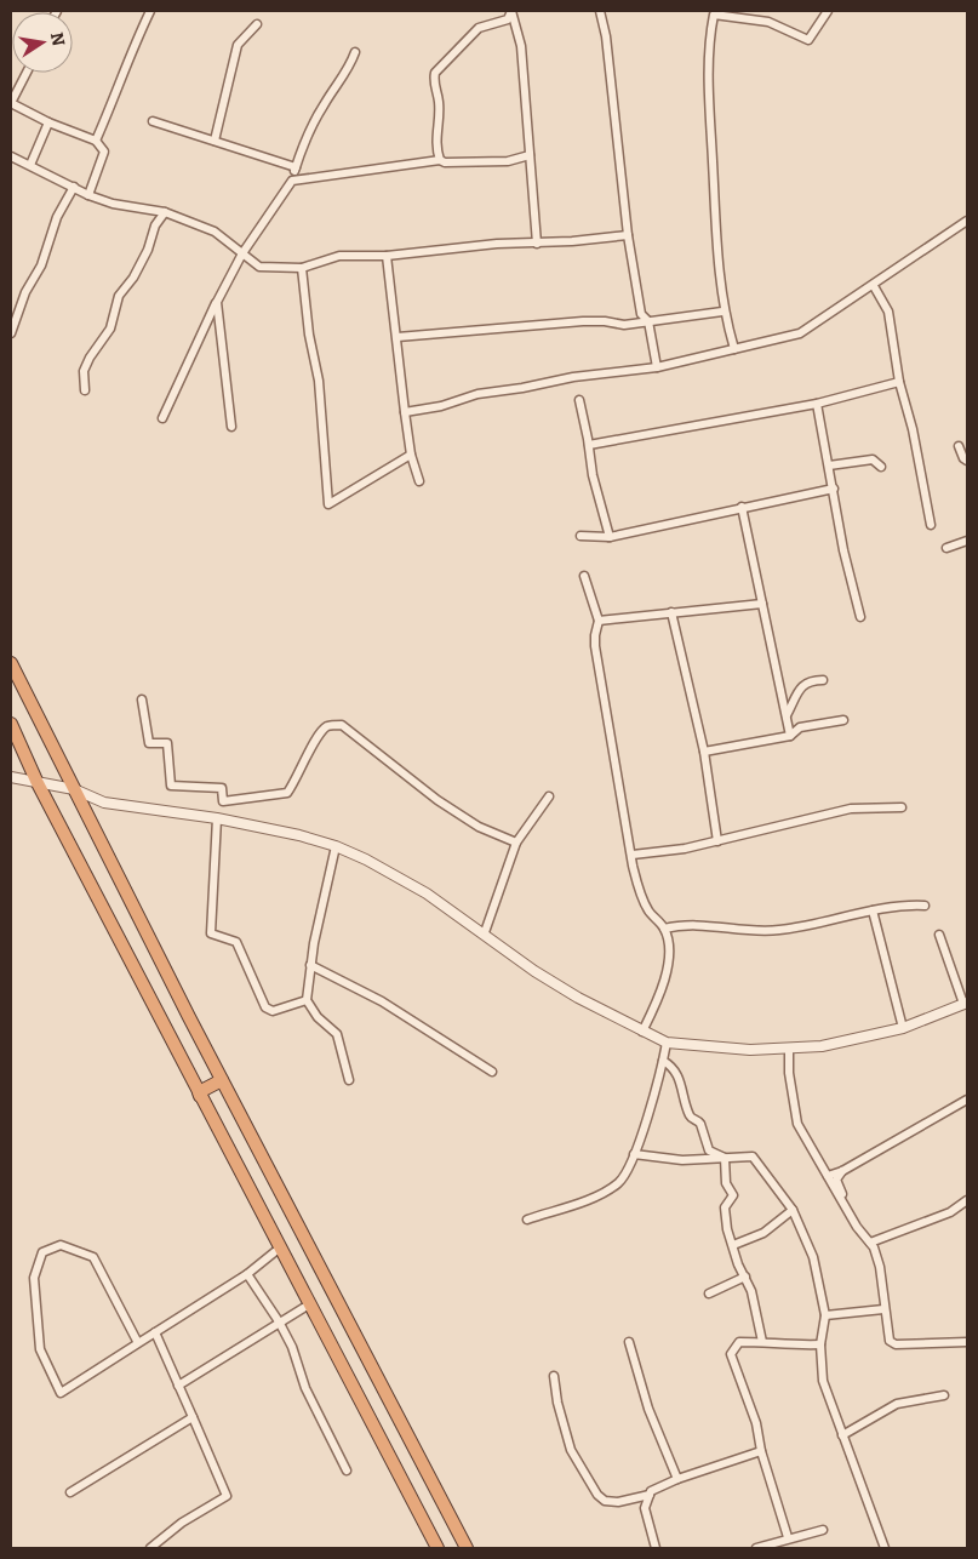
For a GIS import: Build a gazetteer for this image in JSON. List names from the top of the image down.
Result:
{
  "north": "right"
}
